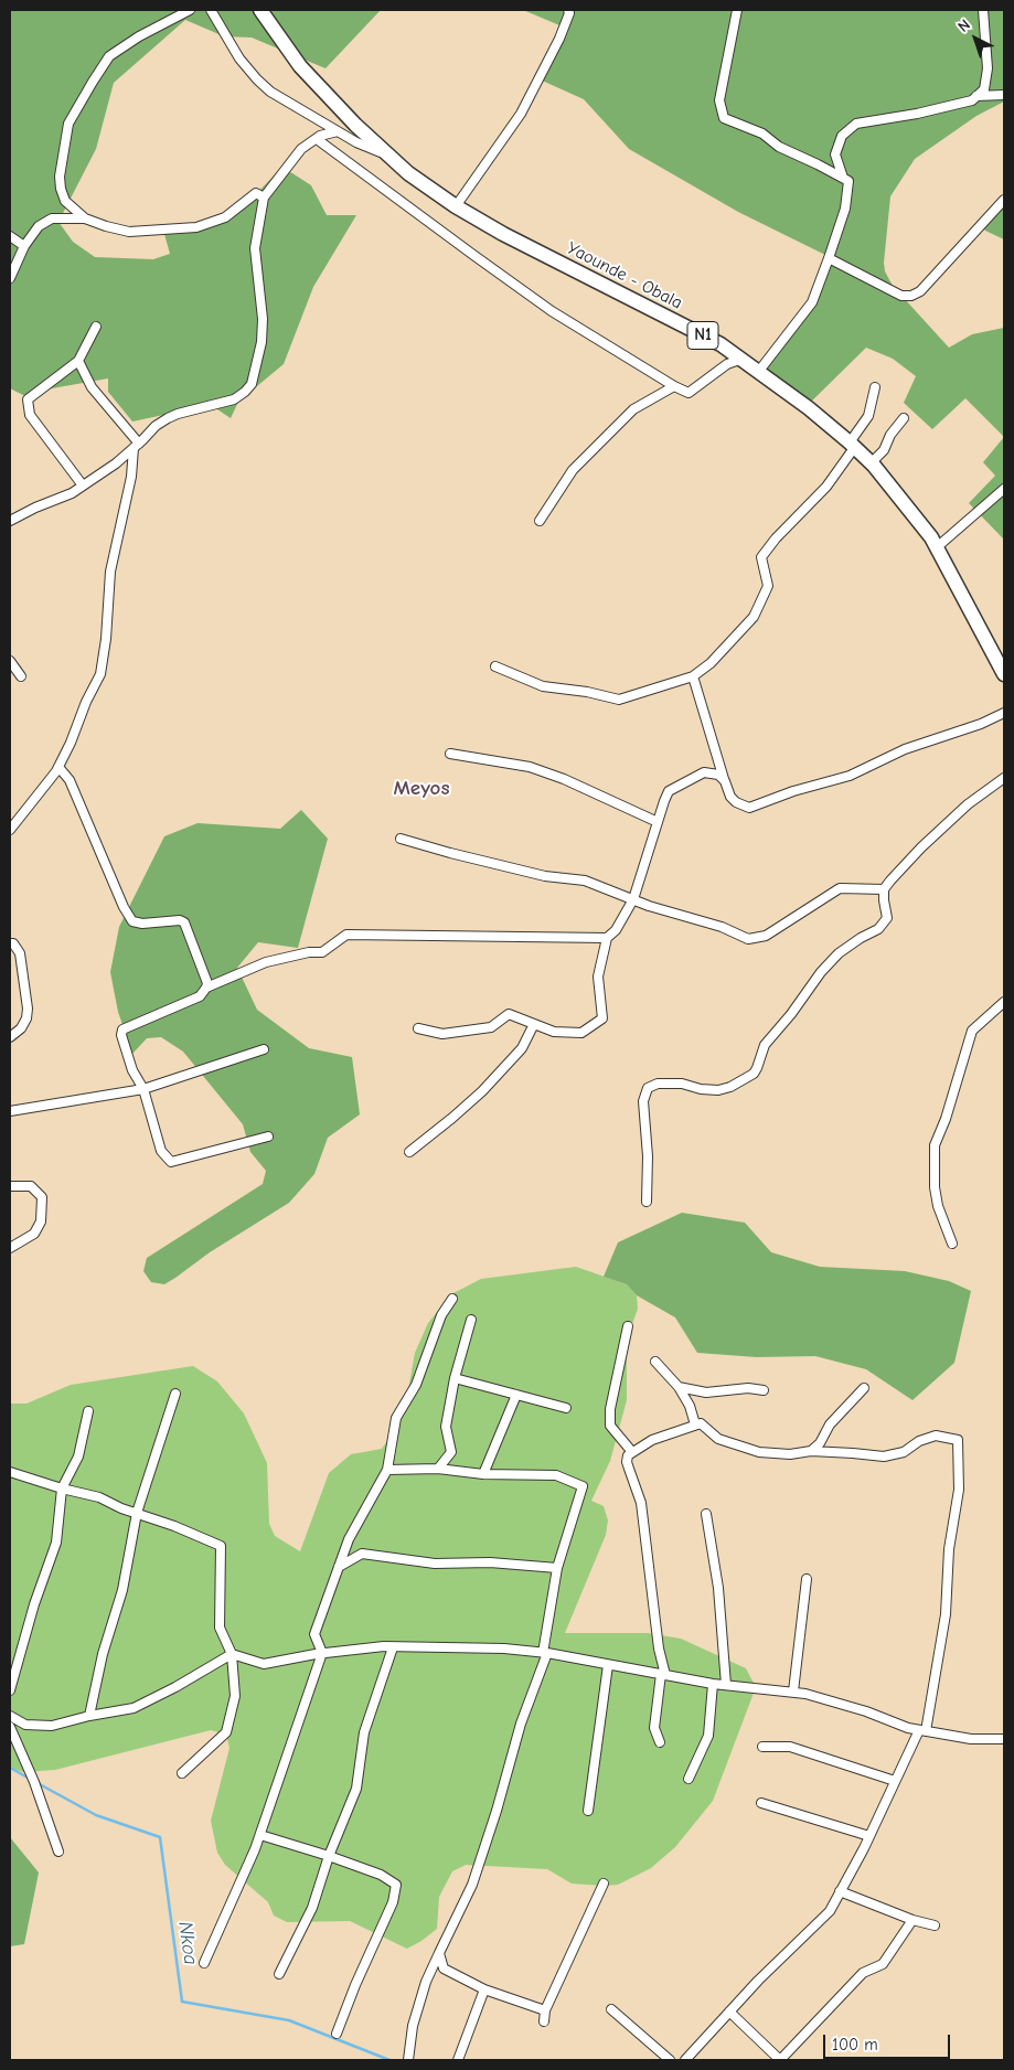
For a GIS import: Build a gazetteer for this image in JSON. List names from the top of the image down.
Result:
{
  "streets": {
    "highway": ["Yaounde - Obala", "N1"]
  },
  "districts": ["Meyos"],
  "water": ["Nkoa"],
  "scale_bar": "100 m",
  "north": "top left"
}
